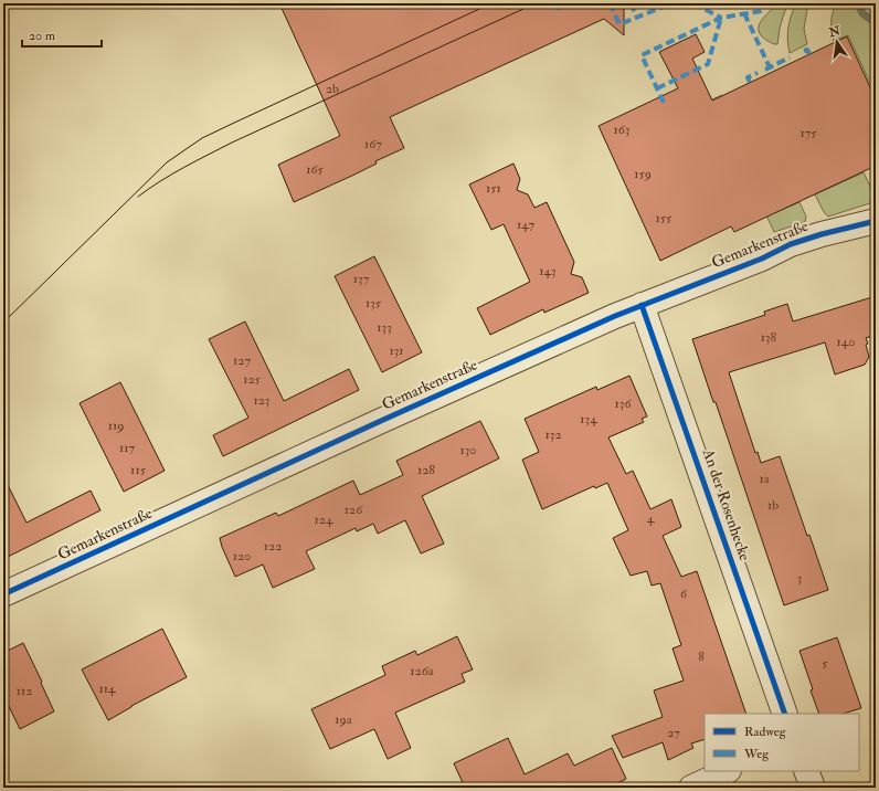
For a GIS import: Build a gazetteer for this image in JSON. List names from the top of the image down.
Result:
{
  "streets": {
    "street": ["Gemarkenstraße", "An der Rosenhecke"]
  },
  "crossings": [
    ["Gemarkenstraße", "An der Rosenhecke"]
  ],
  "house_numbers": [
    "2b",
    "163",
    "175",
    "167",
    "165",
    "159",
    "151",
    "155",
    "147",
    "143",
    "137",
    "135",
    "133",
    "138",
    "140",
    "131",
    "127",
    "125",
    "123",
    "136",
    "134",
    "119",
    "132",
    "117",
    "130",
    "115",
    "128",
    "1a",
    "1b",
    "126",
    "4",
    "124",
    "122",
    "120",
    "3",
    "6",
    "8",
    "5",
    "126a",
    "114",
    "112",
    "19a",
    "27"
  ],
  "legend": ["Radweg", "Weg"],
  "scale_bar": "20 m",
  "north": "top"
}
